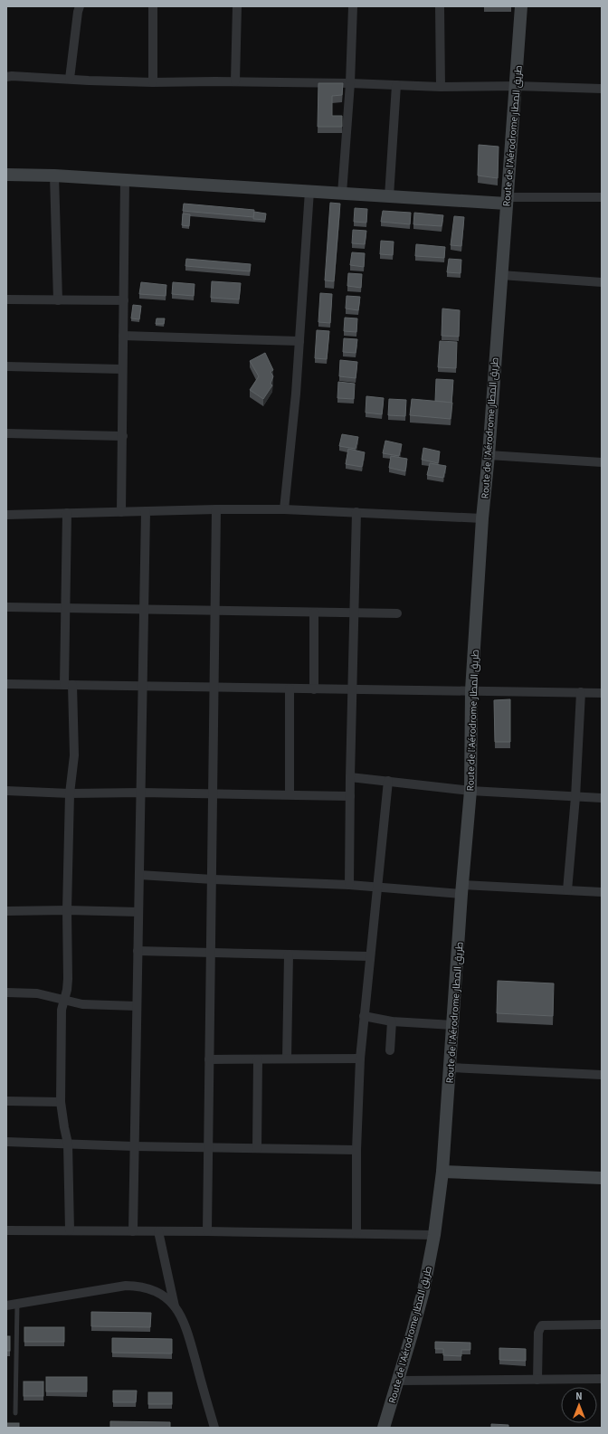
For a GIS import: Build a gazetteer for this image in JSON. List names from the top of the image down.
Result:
{
  "streets": {
    "street": ["Route de l'Aérodrome طريق المطار"]
  },
  "north": "top"
}
